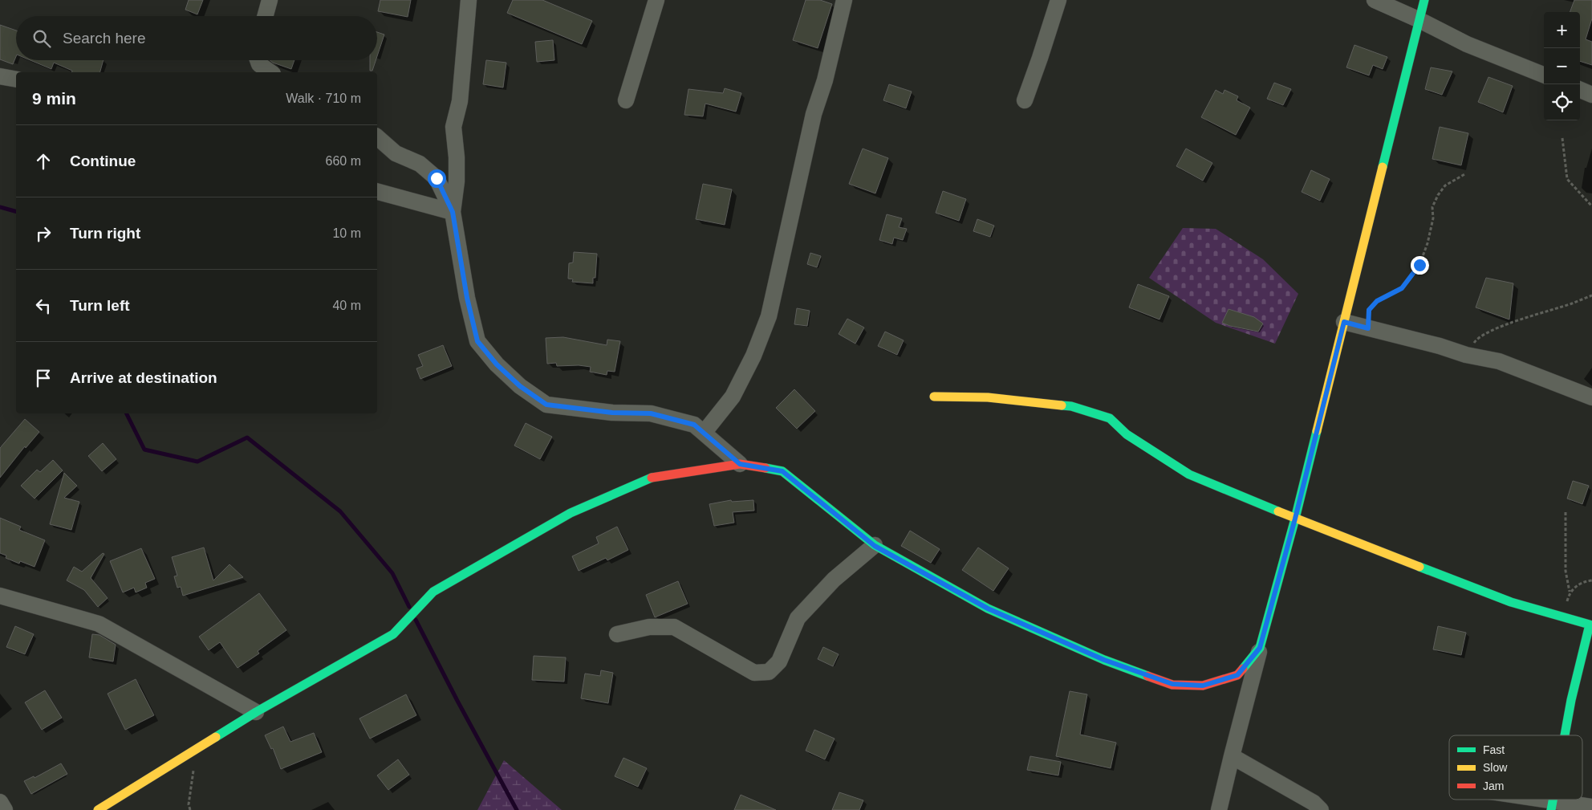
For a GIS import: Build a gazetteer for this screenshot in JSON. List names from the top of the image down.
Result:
{
  "legend": ["Fast", "Slow", "Jam"],
  "page": {
    "map_buttons": ["+", "−"],
    "search": "Search here",
    "heading": ["9 min", "Walk · 710 m"],
    "list": [
      ["Continue", "660 m"],
      ["Turn right", "10 m"],
      ["Turn left", "40 m"],
      "Arrive at destination"
    ]
  }
}
